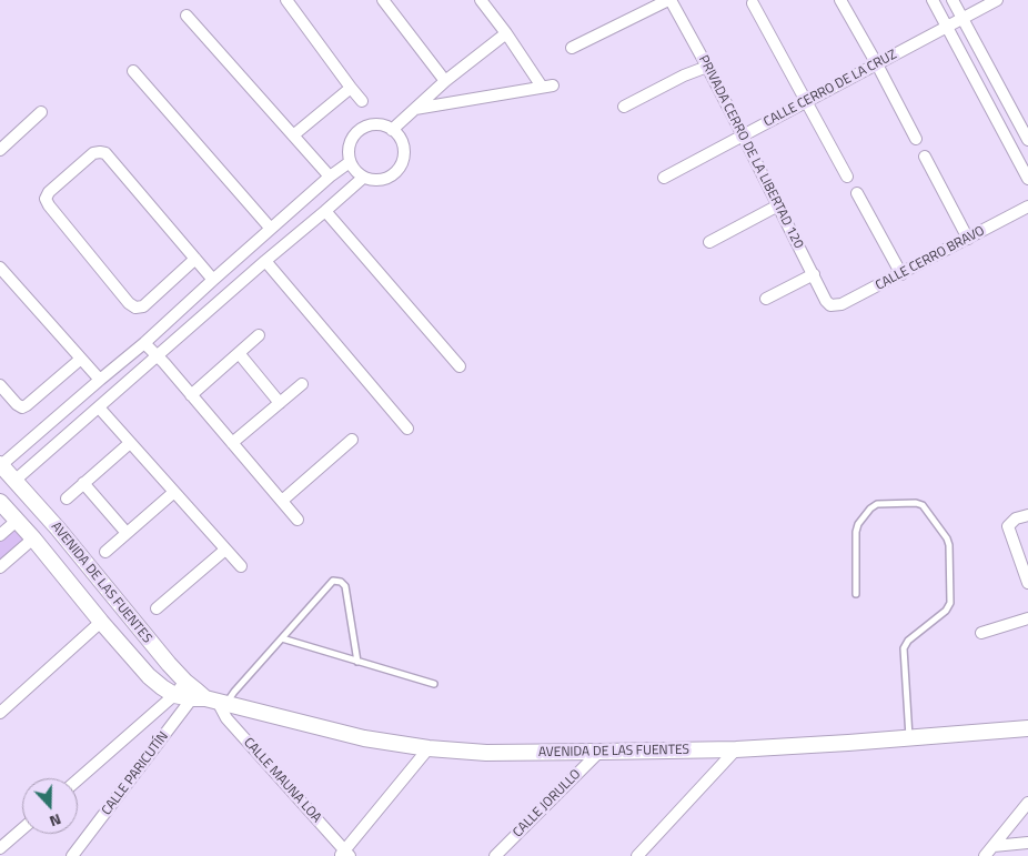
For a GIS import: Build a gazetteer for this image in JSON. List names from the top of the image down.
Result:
{
  "streets": {
    "main road": ["AVENIDA DE LAS FUENTES"],
    "street": [
      "CALLE CERRO DE LA CRUZ",
      "PRIVADA CERRO DE LA LIBERTAD 120",
      "CALLE CERRO BRAVO",
      "CALLE PARICUTÍN",
      "CALLE MAUNA LOA",
      "CALLE JORULLO"
    ]
  },
  "crossings": [
    ["CALLE CERRO DE LA CRUZ", "PRIVADA CERRO DE LA LIBERTAD 120"],
    ["PRIVADA CERRO DE LA LIBERTAD 120", "CALLE CERRO BRAVO"],
    ["AVENIDA DE LAS FUENTES", "CALLE PARICUTÍN"],
    ["AVENIDA DE LAS FUENTES", "CALLE MAUNA LOA"],
    ["AVENIDA DE LAS FUENTES", "CALLE JORULLO"],
    ["CALLE PARICUTÍN", "CALLE MAUNA LOA"]
  ],
  "north": "bottom"
}
